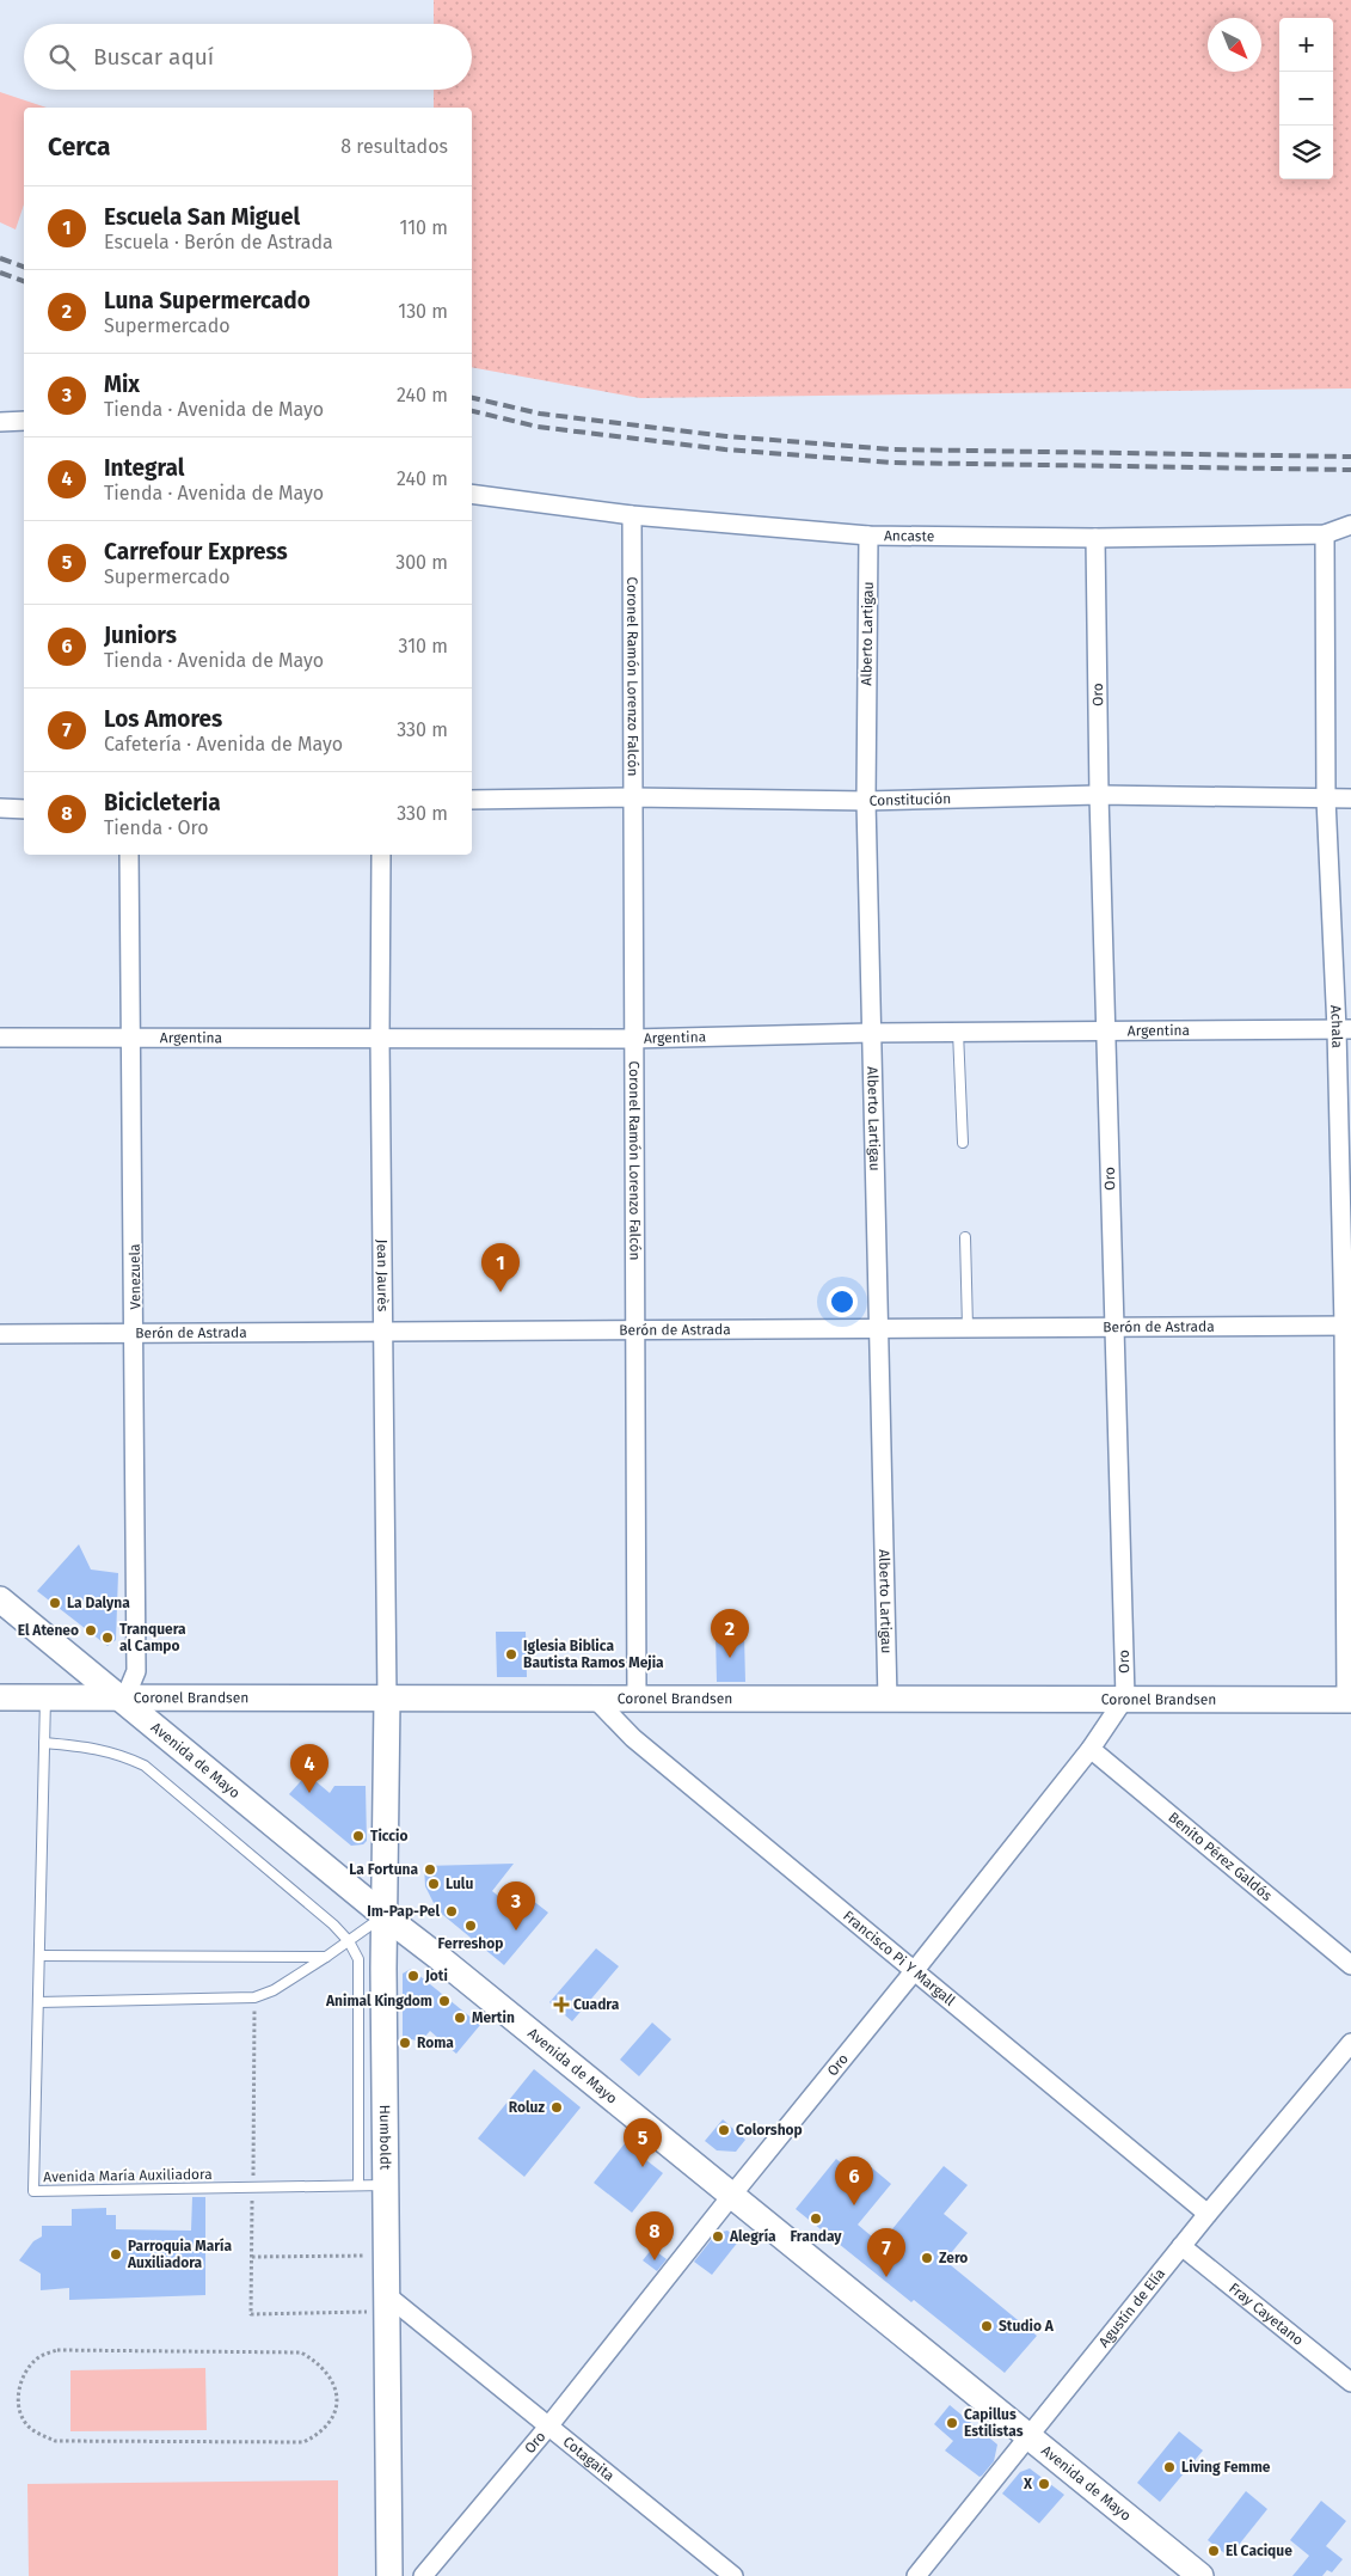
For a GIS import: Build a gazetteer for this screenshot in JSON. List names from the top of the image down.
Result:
{
  "streets": {
    "street": [
      "Ancaste",
      "Alberto Lartigau",
      "Coronel Ramón Lorenzo Falcón",
      "Oro",
      "Constitución",
      "Achala",
      "Argentina",
      "Jean Jaurès",
      "Venezuela",
      "Berón de Astrada",
      "Coronel Brandsen",
      "Avenida de Mayo",
      "Benito Pérez Galdós",
      "Francisco Pi Y Margall",
      "Humboldt",
      "Agustín de Elía",
      "Fray Cayetano",
      "Cotagaita"
    ],
    "lane": ["Avenida María Auxiliadora"]
  },
  "crossings": [
    ["Ancaste", "Alberto Lartigau"],
    ["Ancaste", "Coronel Ramón Lorenzo Falcón"],
    ["Ancaste", "Oro"],
    ["Ancaste", "Achala"],
    ["Alberto Lartigau", "Constitución"],
    ["Alberto Lartigau", "Argentina"],
    ["Alberto Lartigau", "Berón de Astrada"],
    ["Alberto Lartigau", "Coronel Brandsen"],
    ["Coronel Ramón Lorenzo Falcón", "Constitución"],
    ["Coronel Ramón Lorenzo Falcón", "Argentina"],
    ["Coronel Ramón Lorenzo Falcón", "Berón de Astrada"],
    ["Coronel Ramón Lorenzo Falcón", "Coronel Brandsen"],
    ["Oro", "Constitución"],
    ["Oro", "Argentina"],
    ["Oro", "Berón de Astrada"],
    ["Oro", "Coronel Brandsen"],
    ["Oro", "Avenida de Mayo"],
    ["Oro", "Benito Pérez Galdós"],
    ["Oro", "Francisco Pi Y Margall"],
    ["Oro", "Cotagaita"],
    ["Constitución", "Achala"],
    ["Achala", "Argentina"],
    ["Achala", "Berón de Astrada"],
    ["Achala", "Coronel Brandsen"],
    ["Argentina", "Jean Jaurès"],
    ["Argentina", "Venezuela"],
    ["Jean Jaurès", "Berón de Astrada"],
    ["Jean Jaurès", "Coronel Brandsen"],
    ["Jean Jaurès", "Humboldt"],
    ["Venezuela", "Berón de Astrada"],
    ["Venezuela", "Coronel Brandsen"],
    ["Venezuela", "Avenida de Mayo"],
    ["Coronel Brandsen", "Avenida de Mayo"],
    ["Coronel Brandsen", "Francisco Pi Y Margall"],
    ["Coronel Brandsen", "Humboldt"],
    ["Coronel Brandsen", "Avenida María Auxiliadora"],
    ["Avenida de Mayo", "Humboldt"],
    ["Avenida de Mayo", "Agustín de Elía"],
    ["Francisco Pi Y Margall", "Agustín de Elía"],
    ["Humboldt", "Avenida María Auxiliadora"],
    ["Humboldt", "Cotagaita"],
    ["Agustín de Elía", "Fray Cayetano"]
  ],
  "places": {
    "other": [
      "La Dalyna",
      "El Ateneo",
      "Tranquera al Campo",
      "Iglesia Biblica Bautista Ramos Mejia",
      "Ticcio",
      "La Fortuna",
      "Lulu",
      "Im-Pap-Pel",
      "Ferreshop",
      "Joti",
      "Animal Kingdom",
      "Mertin",
      "Roma",
      "Roluz",
      "Colorshop",
      "Franday",
      "Alegría",
      "Parroquia María Auxiliadora",
      "Zero",
      "Studio A",
      "Capillus Estilistas",
      "Living Femme",
      "X",
      "El Cacique"
    ],
    "health": ["Cuadra"]
  },
  "north": "bottom right",
  "page": {
    "map_buttons": ["+", "−"],
    "search": "Buscar aquí",
    "heading": ["Cerca", "8 resultados"],
    "list": [
      {
        "mark": "1",
        "name": "Escuela San Miguel",
        "note": "Escuela · Berón de Astrada",
        "value": "110 m"
      },
      {
        "mark": "2",
        "name": "Luna Supermercado",
        "note": "Supermercado",
        "value": "130 m"
      },
      {
        "mark": "3",
        "name": "Mix",
        "note": "Tienda · Avenida de Mayo",
        "value": "240 m"
      },
      {
        "mark": "4",
        "name": "Integral",
        "note": "Tienda · Avenida de Mayo",
        "value": "240 m"
      },
      {
        "mark": "5",
        "name": "Carrefour Express",
        "note": "Supermercado",
        "value": "300 m"
      },
      {
        "mark": "6",
        "name": "Juniors",
        "note": "Tienda · Avenida de Mayo",
        "value": "310 m"
      },
      {
        "mark": "7",
        "name": "Los Amores",
        "note": "Cafetería · Avenida de Mayo",
        "value": "330 m"
      },
      {
        "mark": "8",
        "name": "Bicicleteria",
        "note": "Tienda · Oro",
        "value": "330 m"
      }
    ],
    "pins": [
      "1",
      "2",
      "4",
      "3",
      "5",
      "6",
      "8",
      "7"
    ]
  }
}
